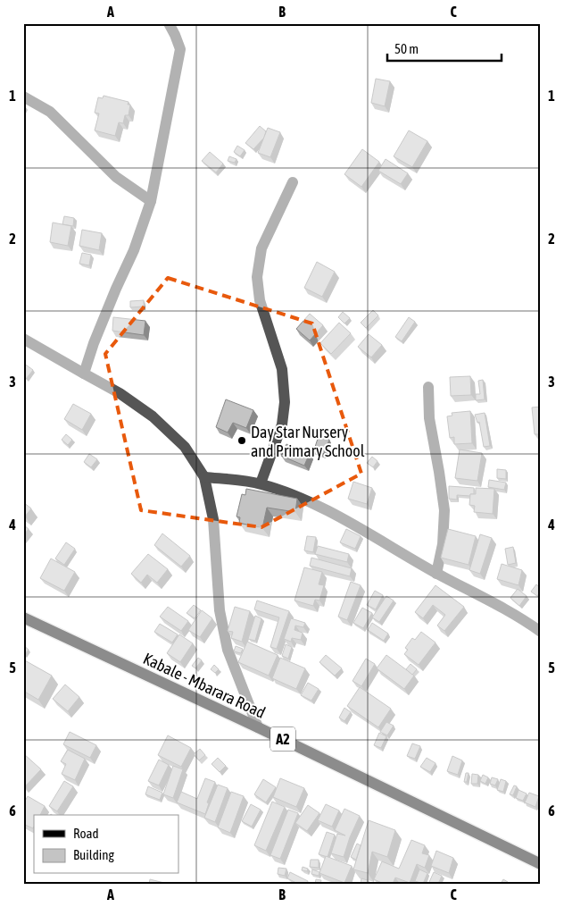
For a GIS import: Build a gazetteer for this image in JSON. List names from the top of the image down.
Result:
{
  "streets": {
    "main road": ["Kabale - Mbarara Road", "A2"]
  },
  "places": ["Day Star Nursery and Primary School"],
  "legend": ["Road", "Building"],
  "scale_bar": "50 m",
  "grid": {
    "columns": ["A", "B", "C"],
    "rows": [
      "1",
      "2",
      "3",
      "4",
      "5",
      "6"
    ]
  }
}
